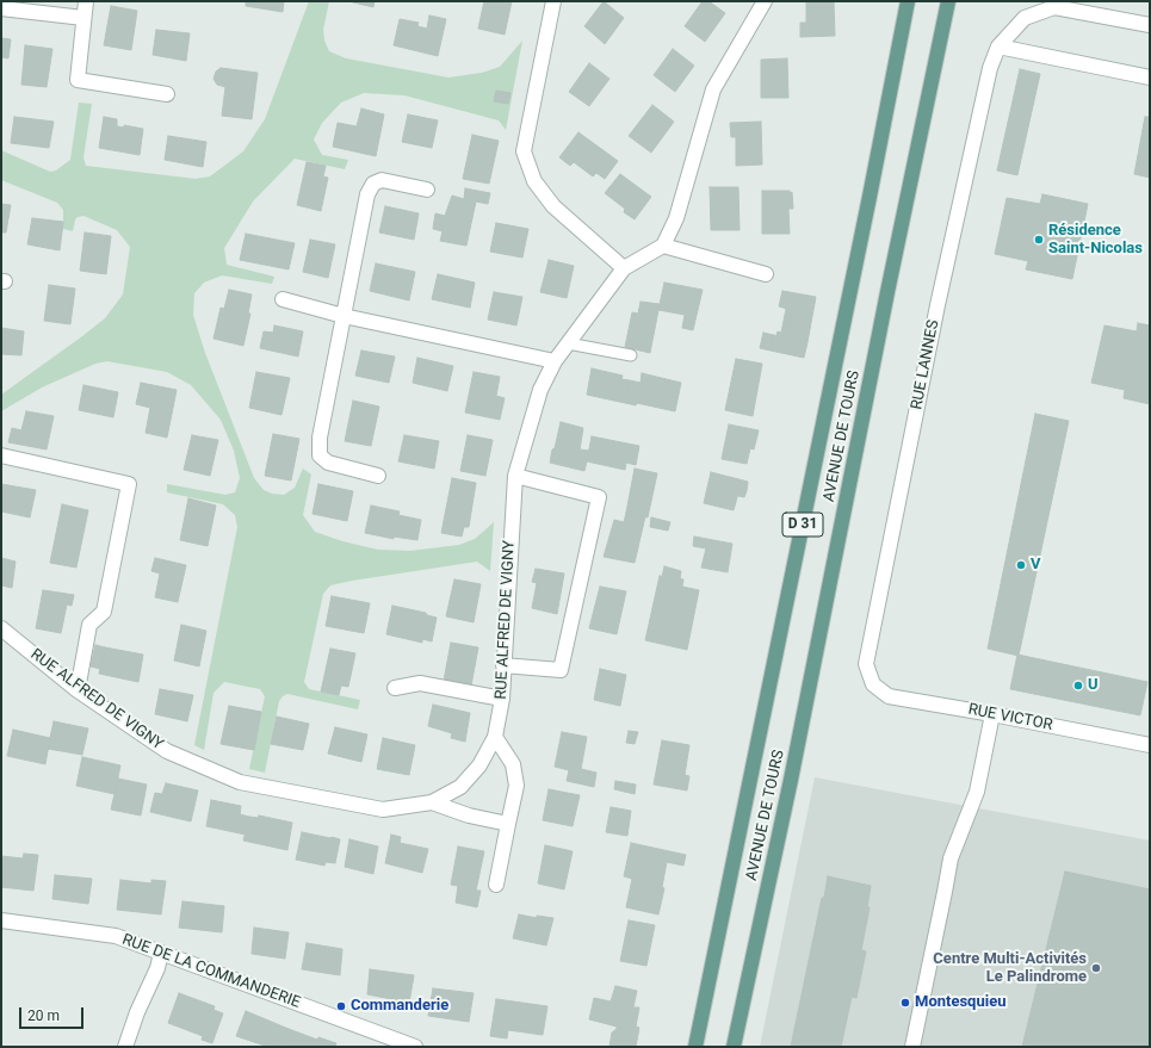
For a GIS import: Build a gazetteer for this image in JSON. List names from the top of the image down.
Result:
{
  "streets": {
    "main road": ["AVENUE DE TOURS", "D 31"],
    "street": [
      "RUE LANNES",
      "RUE ALFRED DE VIGNY",
      "RUE VICTOR",
      "RUE DE LA COMMANDERIE"
    ]
  },
  "crossings": [
    ["RUE LANNES", "RUE VICTOR"]
  ],
  "places": [
    "Résidence Saint-Nicolas",
    "V",
    "U",
    "Centre Multi-Activités Le Palindrome",
    "Montesquieu",
    "Commanderie"
  ],
  "scale_bar": "20 m"
}
